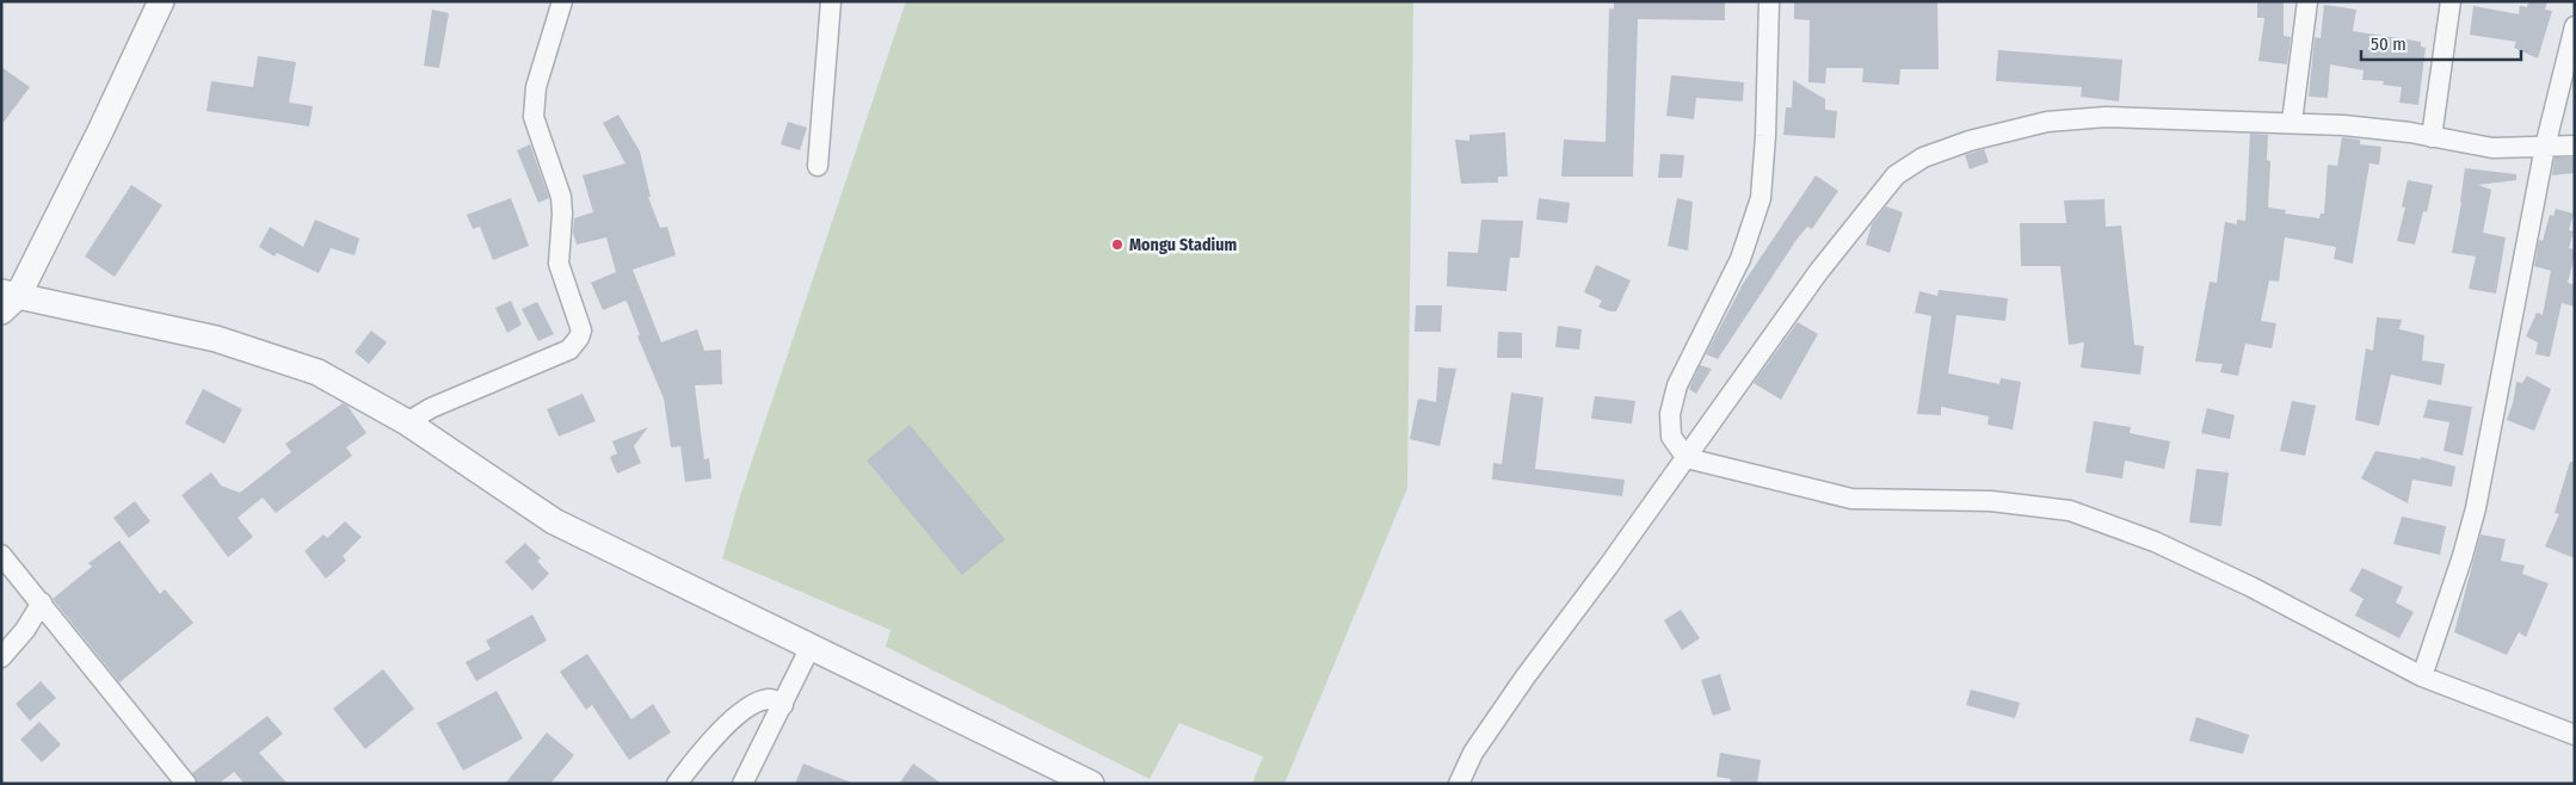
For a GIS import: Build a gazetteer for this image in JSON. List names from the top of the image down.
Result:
{
  "places": ["Mongu Stadium"],
  "scale_bar": "50 m"
}
